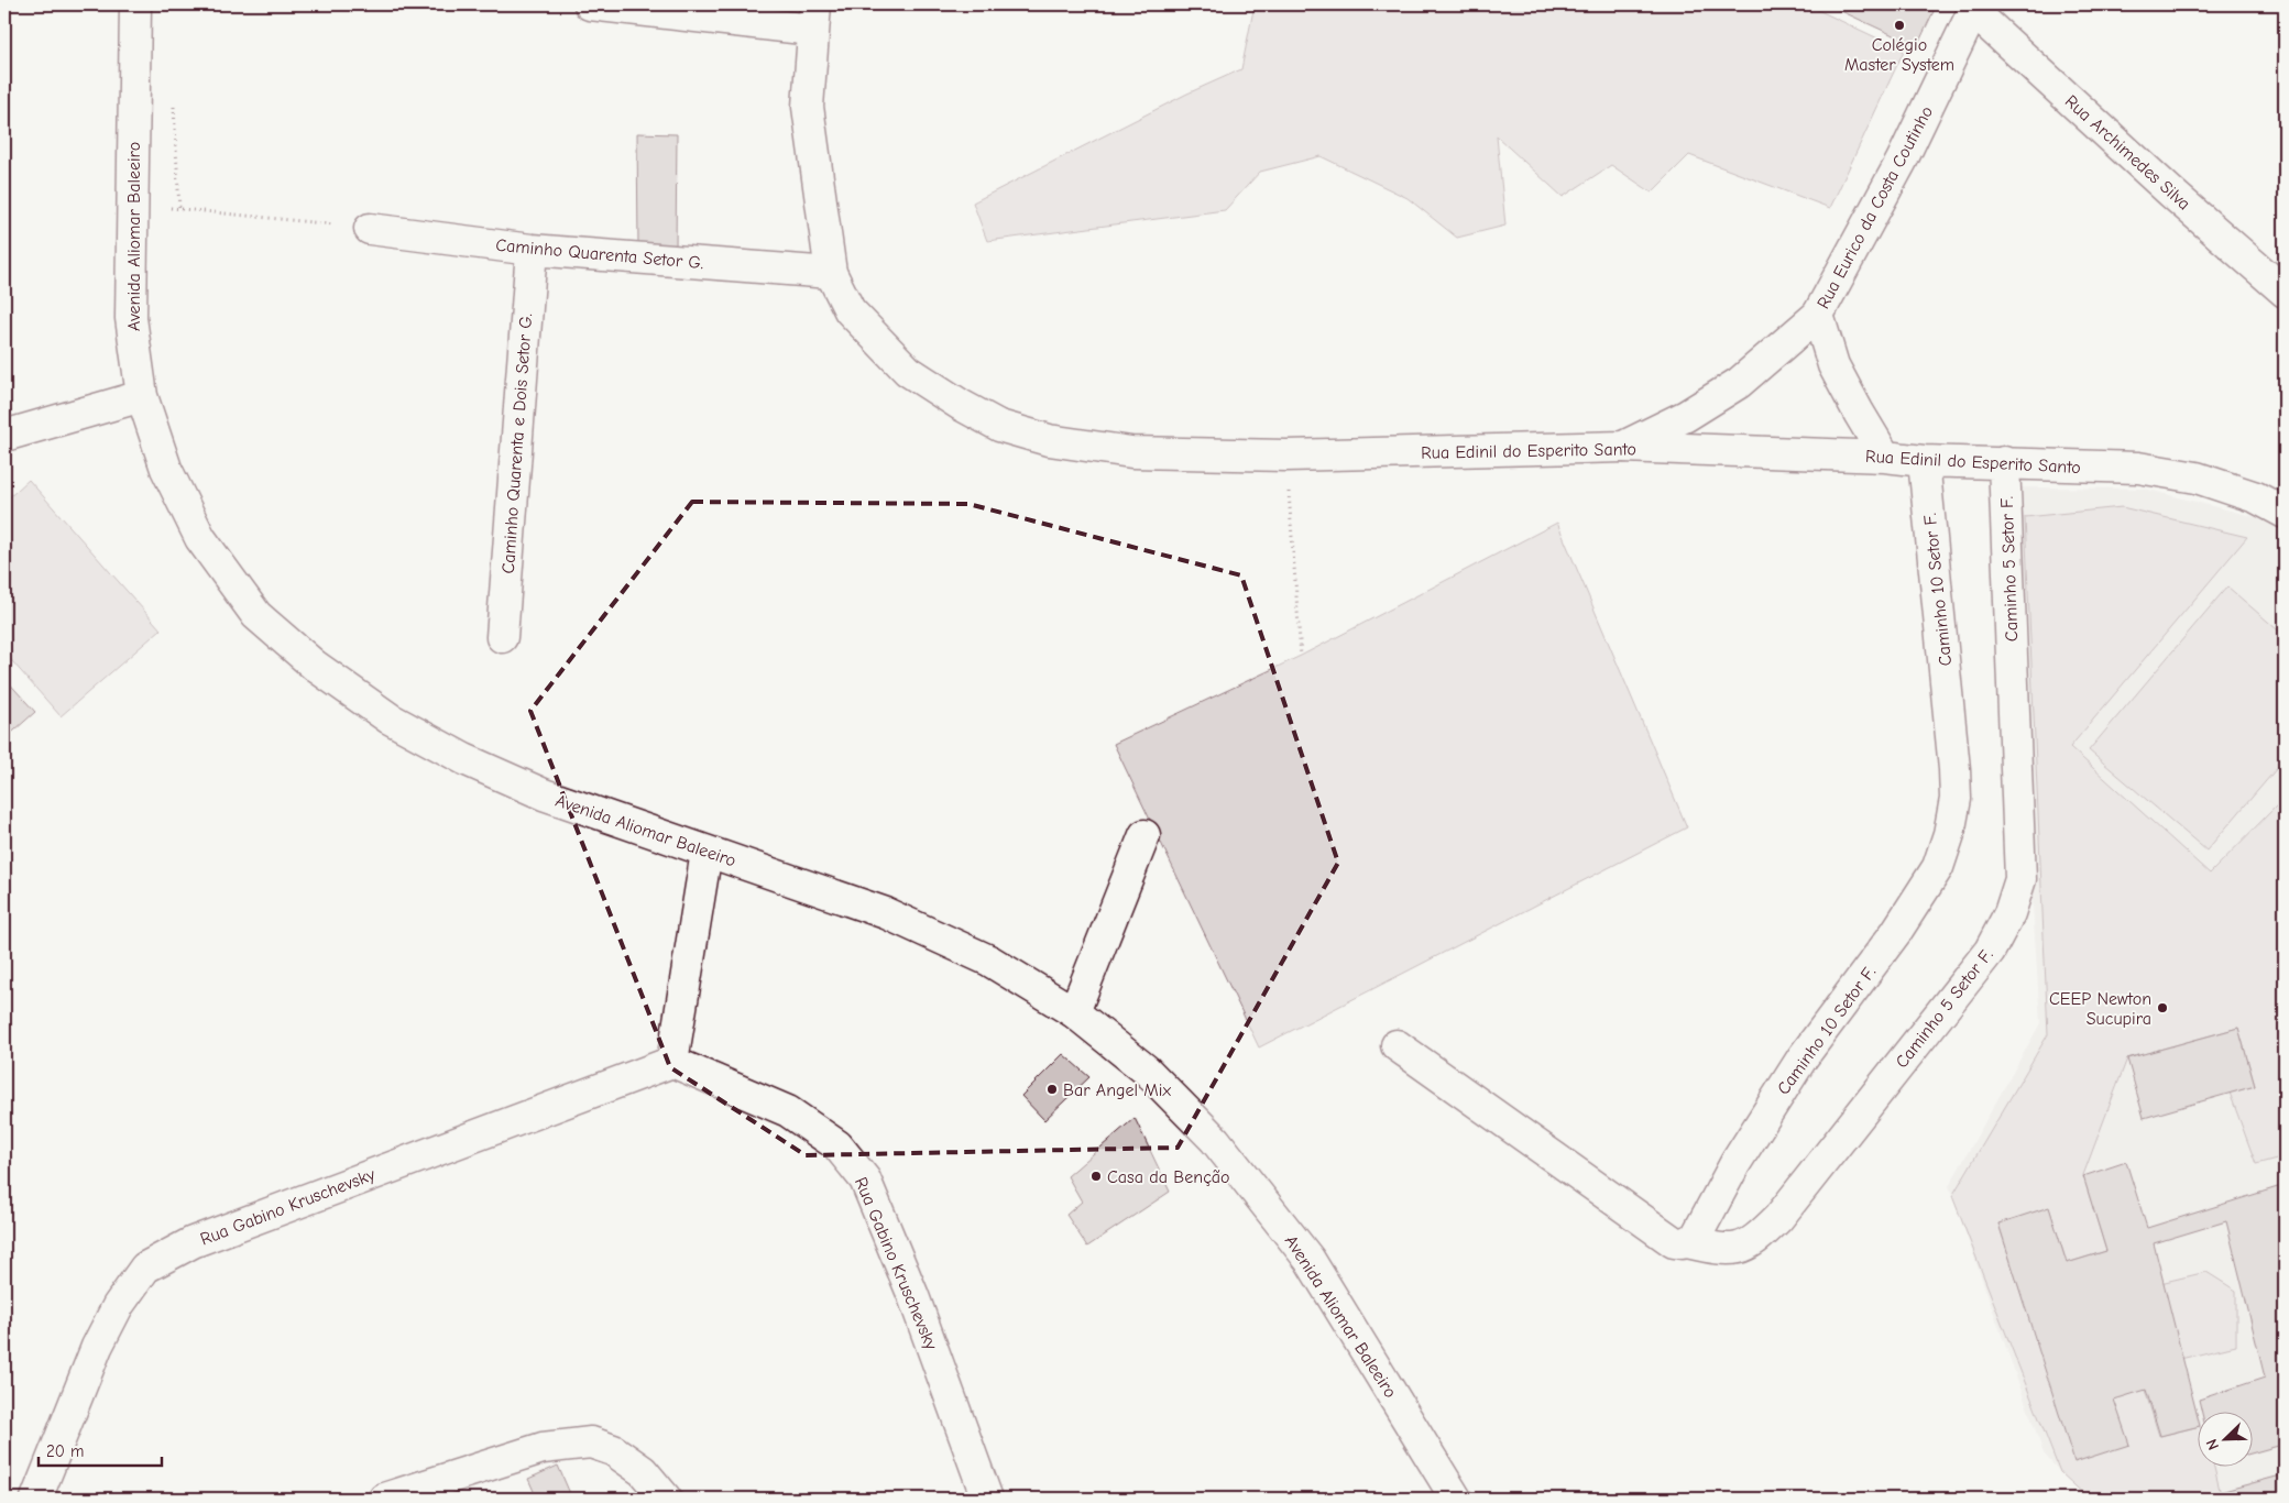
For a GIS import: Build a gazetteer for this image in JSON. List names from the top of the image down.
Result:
{
  "streets": {
    "street": [
      "Rua Archimedes Silva",
      "Rua Eurico da Costa Coutinho",
      "Avenida Aliomar Baleeiro",
      "Caminho Quarenta Setor G.",
      "Caminho Quarenta e Dois Setor G.",
      "Rua Edinil do Esperito Santo",
      "Caminho 5 Setor F.",
      "Caminho 10 Setor F.",
      "Rua Gabino Kruschevsky"
    ]
  },
  "crossings": [
    ["Rua Archimedes Silva", "Rua Eurico da Costa Coutinho"],
    ["Rua Eurico da Costa Coutinho", "Rua Edinil do Esperito Santo"],
    ["Caminho Quarenta Setor G.", "Caminho Quarenta e Dois Setor G."],
    ["Caminho Quarenta Setor G.", "Rua Edinil do Esperito Santo"],
    ["Rua Edinil do Esperito Santo", "Caminho 5 Setor F."],
    ["Rua Edinil do Esperito Santo", "Caminho 10 Setor F."],
    ["Caminho 5 Setor F.", "Caminho 10 Setor F."]
  ],
  "places": [
    "Colégio Master System",
    "CEEP Newton Sucupira",
    "Bar Angel Mix",
    "Casa da Benção"
  ],
  "scale_bar": "20 m",
  "north": "bottom left"
}
